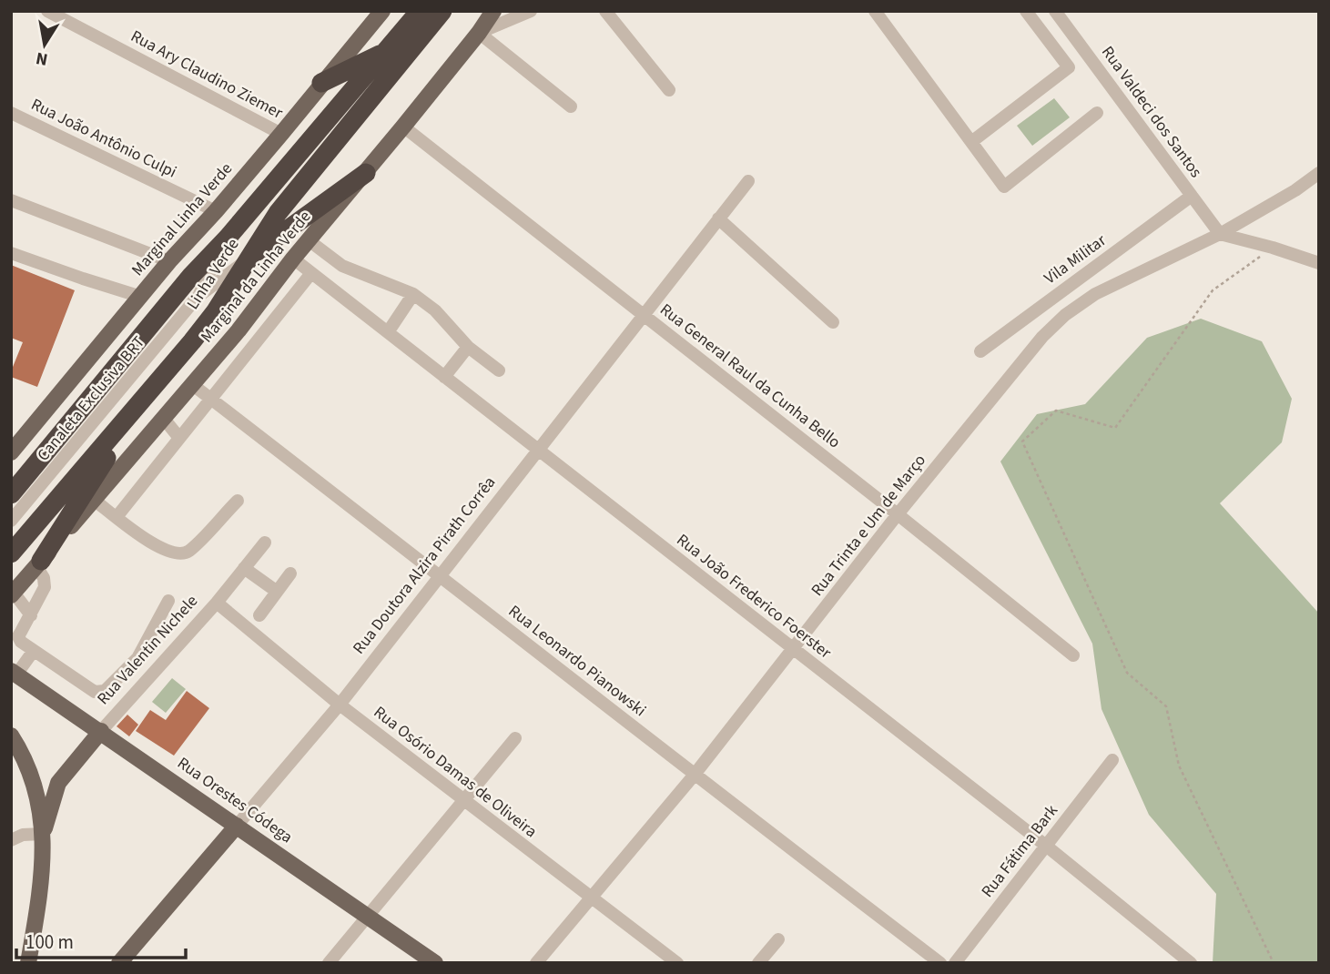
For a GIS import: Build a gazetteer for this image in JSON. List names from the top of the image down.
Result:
{
  "streets": {
    "highway": ["Linha Verde"],
    "main road": [
      "Marginal Linha Verde",
      "Marginal da Linha Verde",
      "Rua Doutora Alzira Pirath Corrêa",
      "Rua Valentin Nichele",
      "Rua Orestes Códega"
    ],
    "street": [
      "Rua Ary Claudino Ziemer",
      "Rua Valdeci dos Santos",
      "Rua João Antônio Culpi",
      "Vila Militar",
      "Rua General Raul da Cunha Bello",
      "Canaleta Exclusiva BRT",
      "Rua Trinta e Um de Março",
      "Rua João Frederico Foerster",
      "Rua Leonardo Pianowski",
      "Rua Osório Damas de Oliveira",
      "Rua Fátima Bark"
    ]
  },
  "crossings": [
    ["Rua Ary Claudino Ziemer", "Marginal Linha Verde"],
    ["Rua Valdeci dos Santos", "Vila Militar"],
    ["Rua Valdeci dos Santos", "Rua Trinta e Um de Março"],
    ["Rua João Antônio Culpi", "Marginal Linha Verde"],
    ["Linha Verde", "Canaleta Exclusiva BRT"],
    ["Marginal da Linha Verde", "Rua General Raul da Cunha Bello"],
    ["Marginal da Linha Verde", "Rua João Frederico Foerster"],
    ["Marginal da Linha Verde", "Rua Leonardo Pianowski"],
    ["Rua General Raul da Cunha Bello", "Rua Trinta e Um de Março"],
    ["Rua General Raul da Cunha Bello", "Rua Doutora Alzira Pirath Corrêa"],
    ["Rua Trinta e Um de Março", "Rua João Frederico Foerster"],
    ["Rua Trinta e Um de Março", "Rua Leonardo Pianowski"],
    ["Rua Trinta e Um de Março", "Rua Osório Damas de Oliveira"],
    ["Rua Doutora Alzira Pirath Corrêa", "Rua João Frederico Foerster"],
    ["Rua Doutora Alzira Pirath Corrêa", "Rua Leonardo Pianowski"],
    ["Rua Doutora Alzira Pirath Corrêa", "Rua Osório Damas de Oliveira"],
    ["Rua Doutora Alzira Pirath Corrêa", "Rua Orestes Códega"],
    ["Rua João Frederico Foerster", "Rua Fátima Bark"],
    ["Rua Valentin Nichele", "Rua Osório Damas de Oliveira"],
    ["Rua Valentin Nichele", "Rua Orestes Códega"]
  ],
  "scale_bar": "100 m",
  "north": "bottom"
}
